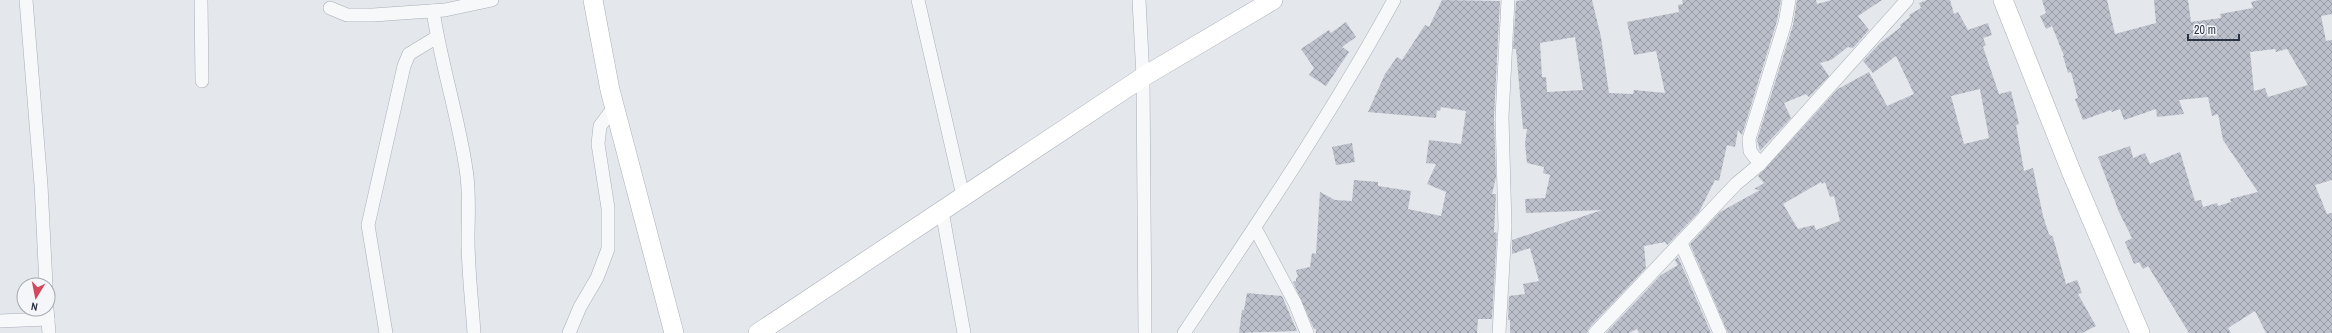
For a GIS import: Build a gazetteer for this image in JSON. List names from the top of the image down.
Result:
{
  "scale_bar": "20 m",
  "north": "bottom"
}
